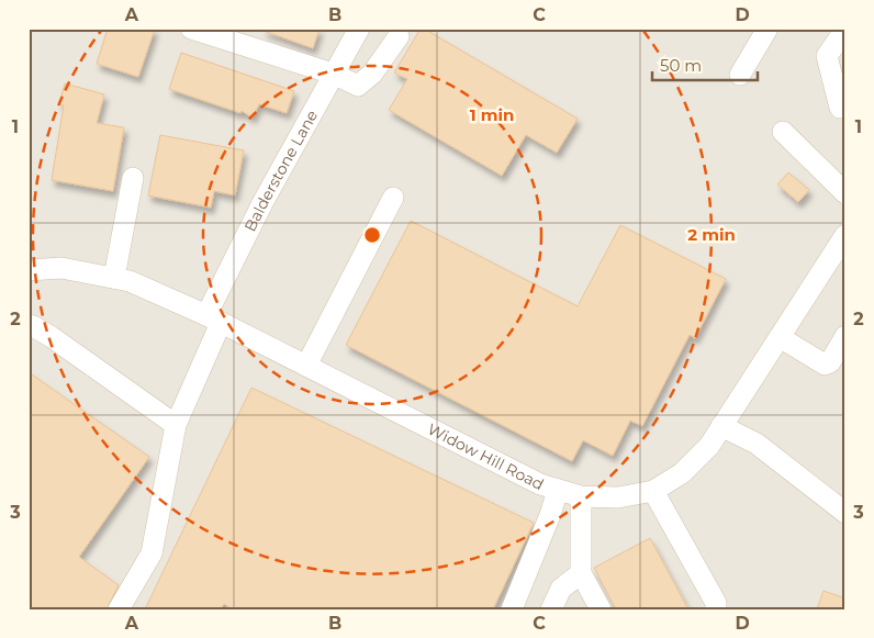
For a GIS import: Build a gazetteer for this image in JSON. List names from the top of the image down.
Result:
{
  "streets": {
    "street": ["Balderstone Lane", "Widow Hill Road"]
  },
  "crossings": [
    ["Balderstone Lane", "Widow Hill Road"]
  ],
  "scale_bar": "50 m",
  "grid": {
    "columns": [
      "A",
      "B",
      "C",
      "D"
    ],
    "rows": ["1", "2", "3"]
  },
  "rings": ["1 min", "2 min"]
}
